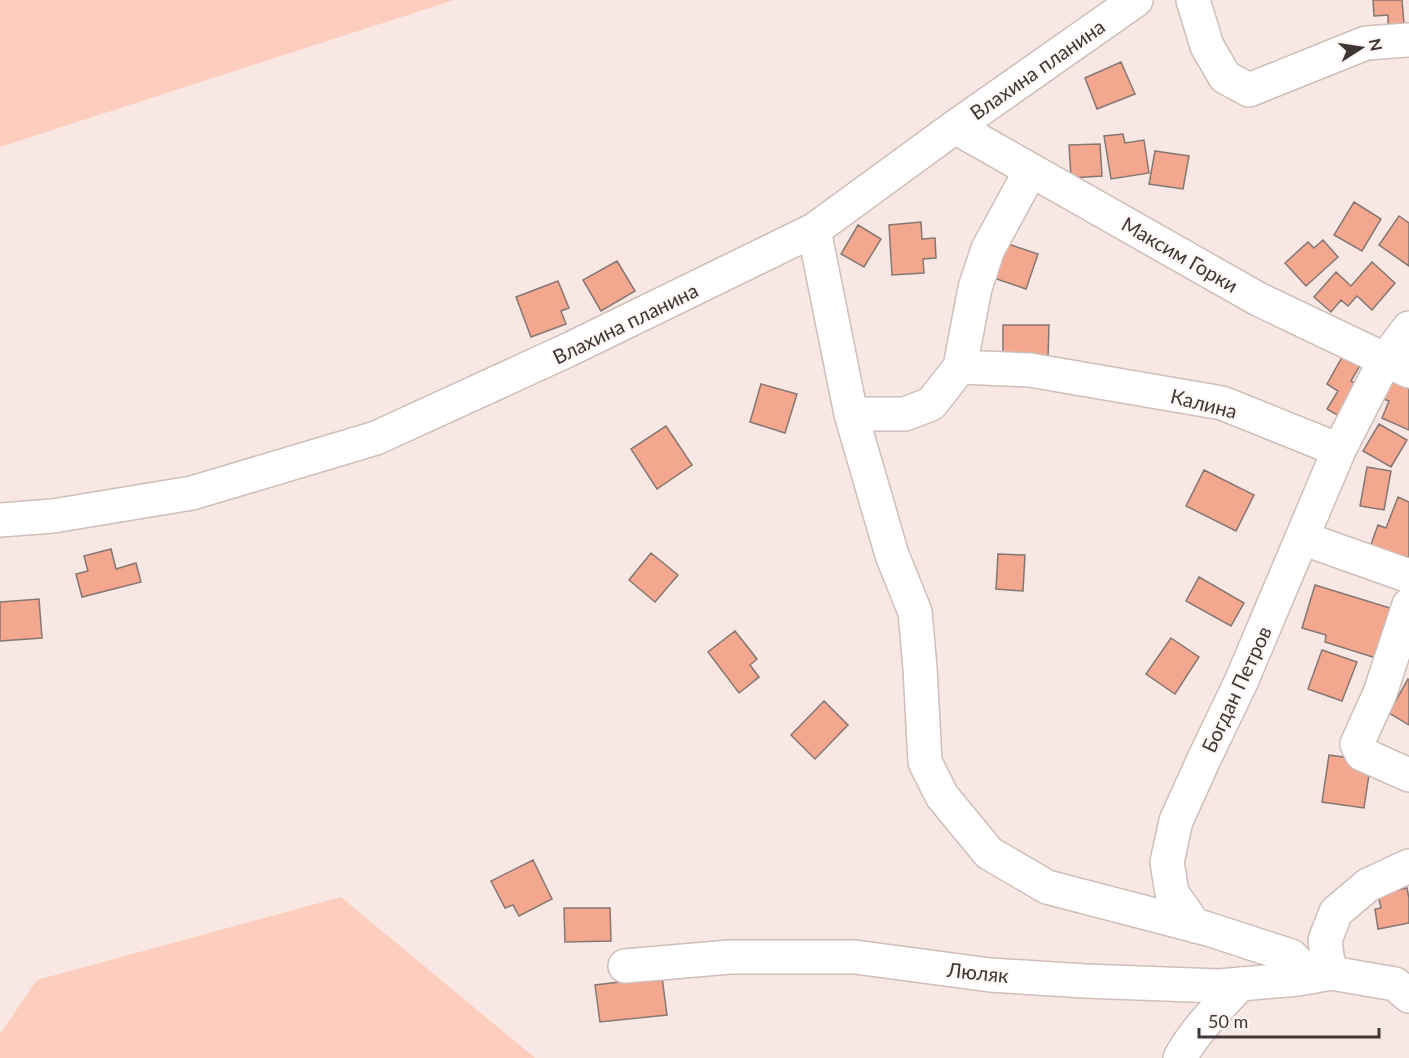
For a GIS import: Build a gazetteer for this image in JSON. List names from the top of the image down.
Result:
{
  "streets": {
    "street": [
      "Влахина планина",
      "Максим Горки",
      "Калина",
      "Богдан Петров",
      "Люляк"
    ]
  },
  "crossings": [
    ["Влахина планина", "Максим Горки"],
    ["Калина", "Богдан Петров"]
  ],
  "scale_bar": "50 m",
  "north": "right"
}
